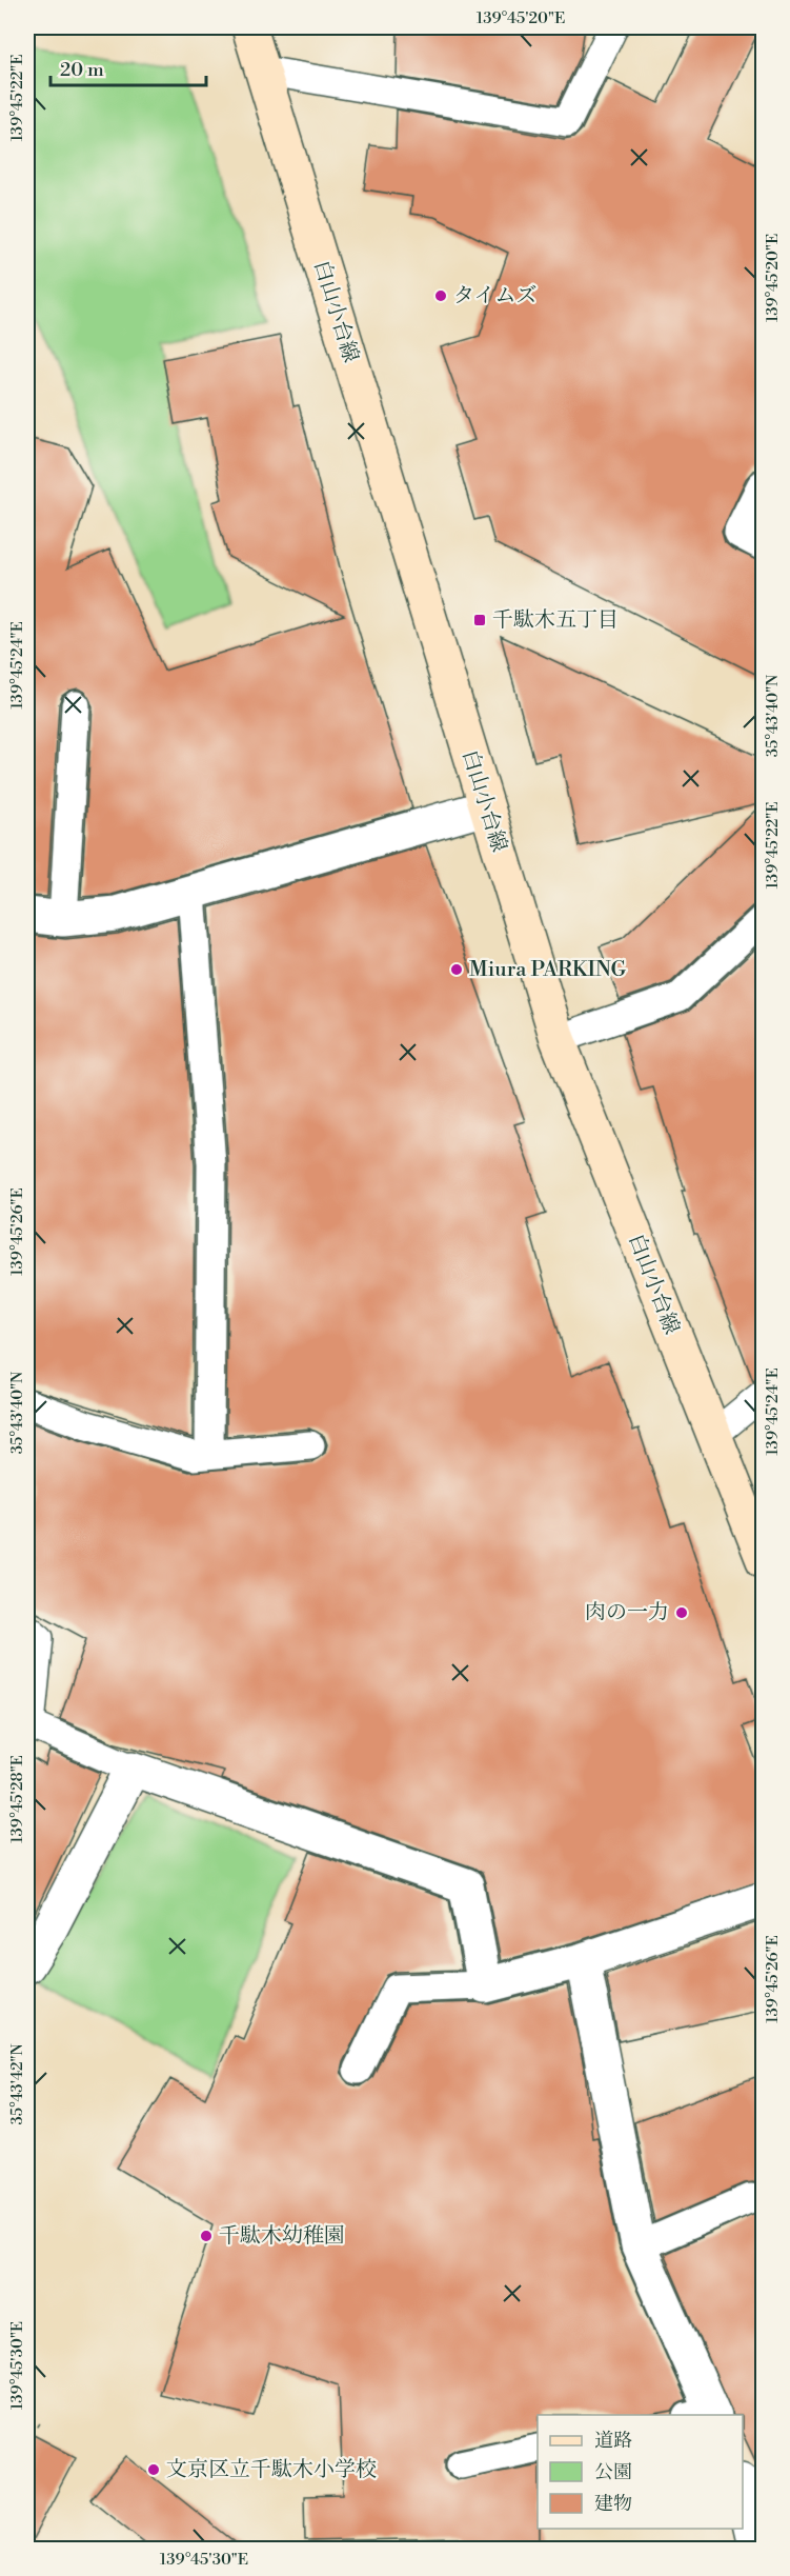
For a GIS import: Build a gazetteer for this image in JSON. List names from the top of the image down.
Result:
{
  "streets": {
    "main road": ["白山小台線"]
  },
  "places": {
    "other": [
      "タイムズ",
      "Miura PARKING",
      "肉の一力",
      "千駄木幼稚園",
      "文京区立千駄木小学校"
    ],
    "transit": ["千駄木五丁目"]
  },
  "legend": ["道路", "公園", "建物"],
  "scale_bar": "20 m",
  "coordinates": [
    "139°45'20\"E",
    "139°45'22\"E",
    "139°45'24\"E",
    "35°43'40\"N",
    "139°45'26\"E",
    "139°45'28\"E",
    "35°43'42\"N",
    "139°45'30\"E"
  ]
}
